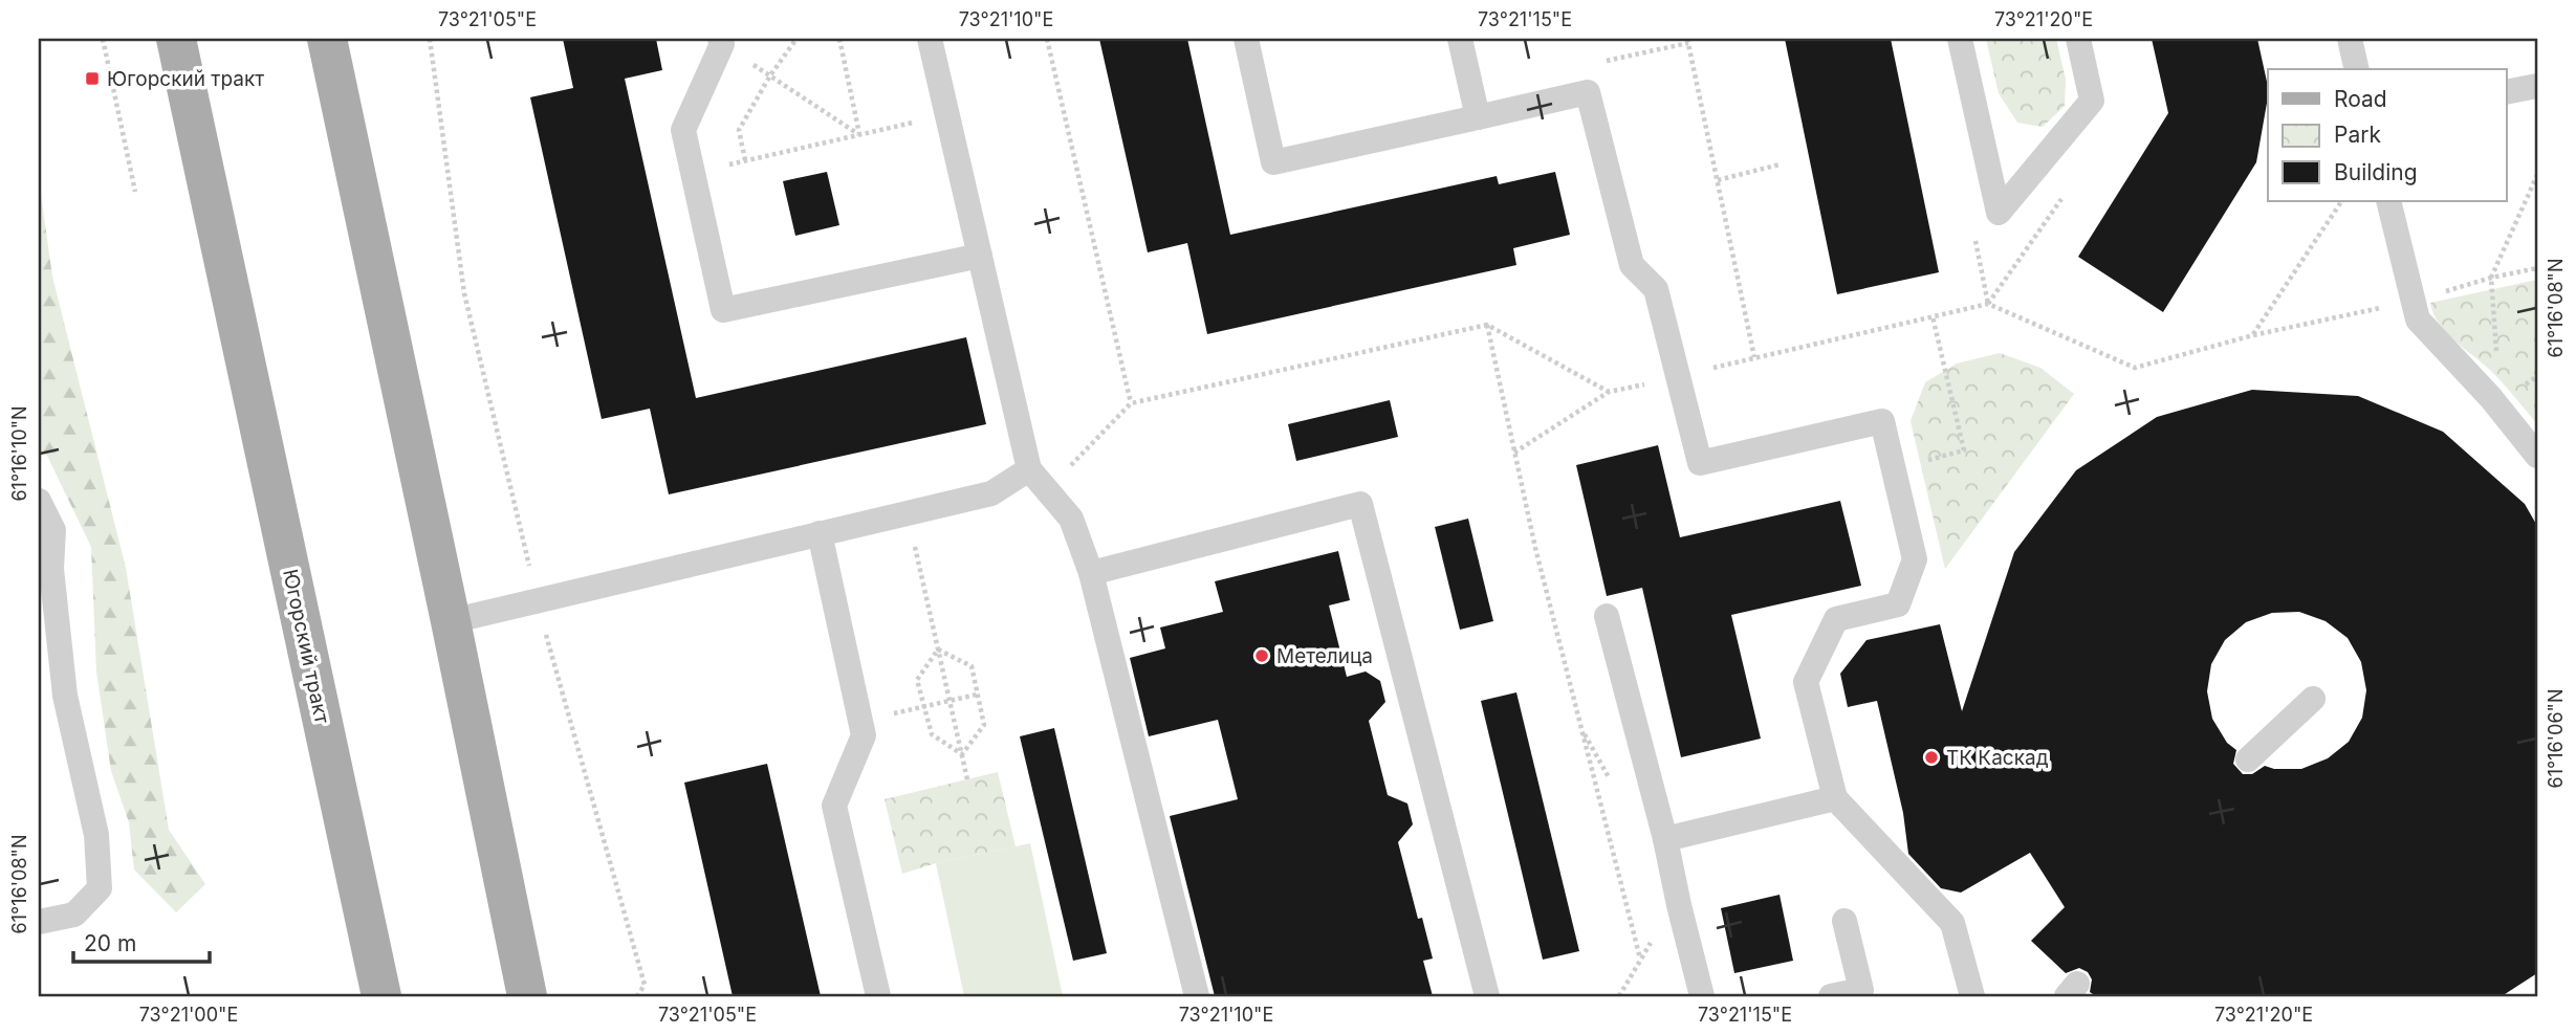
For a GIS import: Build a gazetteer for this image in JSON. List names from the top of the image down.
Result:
{
  "streets": {
    "main road": ["Югорский тракт"]
  },
  "places": {
    "transit": ["Югорский тракт"],
    "other": ["Метелица", "ТК Каскад"]
  },
  "legend": ["Road", "Park", "Building"],
  "scale_bar": "20 m",
  "coordinates": [
    "73°21'05\"E",
    "73°21'10\"E",
    "73°21'15\"E",
    "73°21'20\"E",
    "61°16'08\"N",
    "61°16'10\"N",
    "61°16'06\"N",
    "73°21'00\"E"
  ]
}
